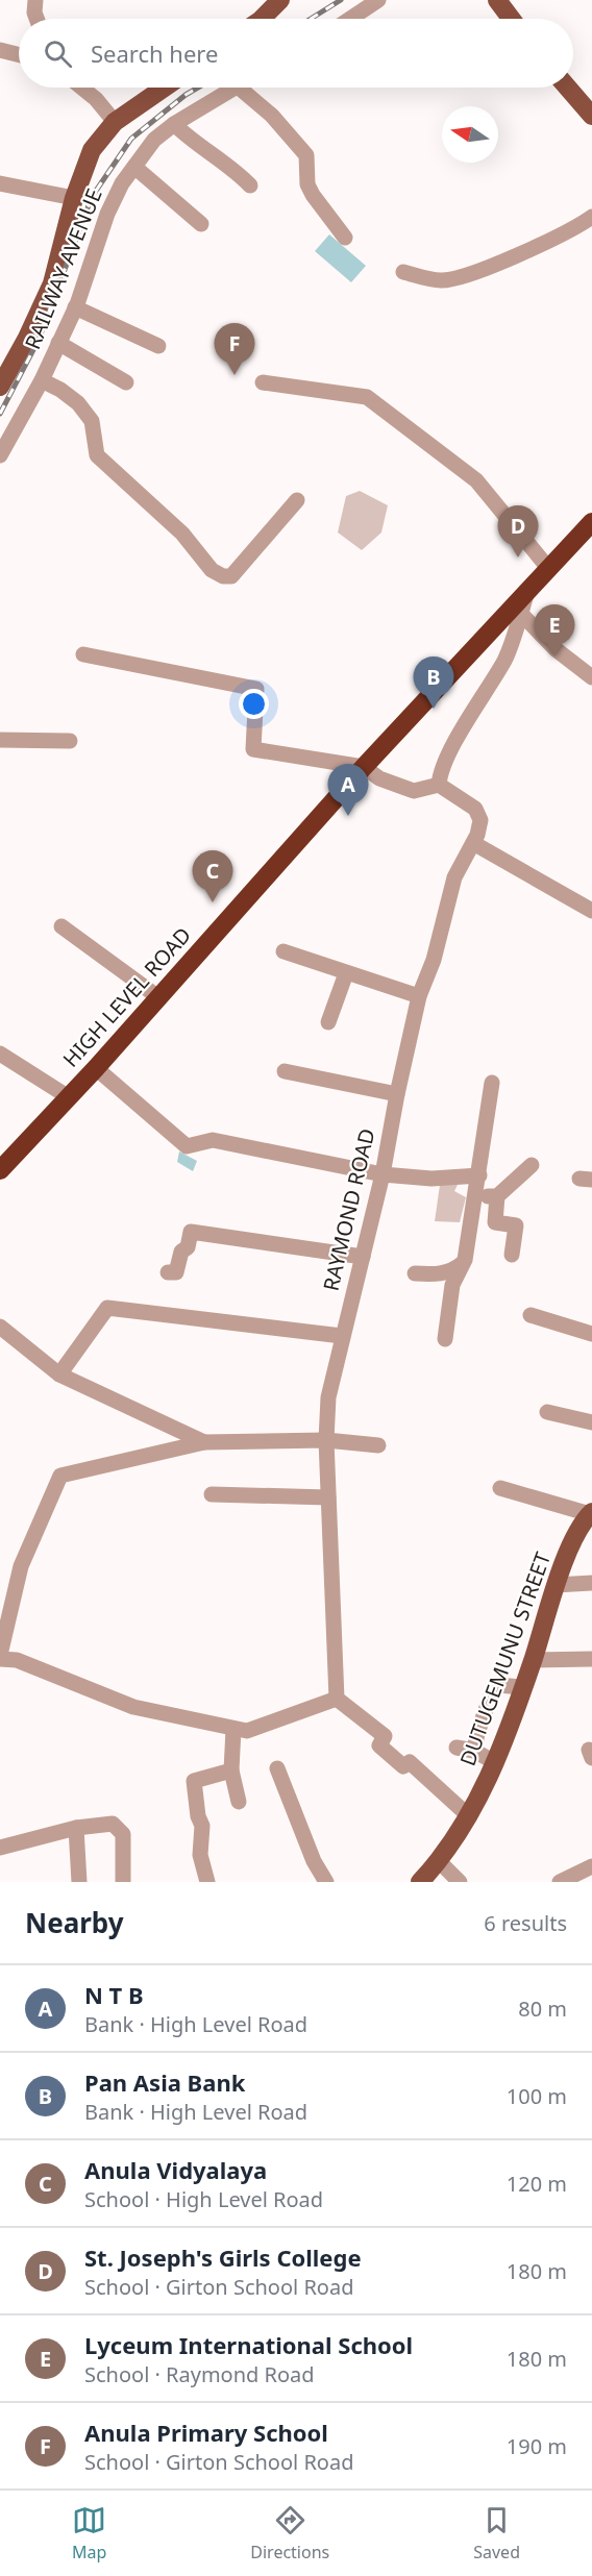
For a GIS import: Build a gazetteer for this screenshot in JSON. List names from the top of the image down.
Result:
{
  "streets": {
    "highway": ["HIGH LEVEL ROAD"],
    "main road": ["DUTUGEMUNU STREET"],
    "street": ["RAILWAY AVENUE", "RAYMOND ROAD"]
  },
  "north": "left",
  "page": {
    "search": "Search here",
    "pins": [
      "F",
      "D",
      "E",
      "B",
      "A",
      "C"
    ],
    "heading": ["Nearby", "6 results"],
    "list": [
      {
        "mark": "A",
        "name": "N T B",
        "note": "Bank · High Level Road",
        "value": "80 m"
      },
      {
        "mark": "B",
        "name": "Pan Asia Bank",
        "note": "Bank · High Level Road",
        "value": "100 m"
      },
      {
        "mark": "C",
        "name": "Anula Vidyalaya",
        "note": "School · High Level Road",
        "value": "120 m"
      },
      {
        "mark": "D",
        "name": "St. Joseph's Girls College",
        "note": "School · Girton School Road",
        "value": "180 m"
      },
      {
        "mark": "E",
        "name": "Lyceum International School",
        "note": "School · Raymond Road",
        "value": "180 m"
      },
      {
        "mark": "F",
        "name": "Anula Primary School",
        "note": "School · Girton School Road",
        "value": "190 m"
      }
    ],
    "nav": ["Map", "Directions", "Saved"]
  }
}
